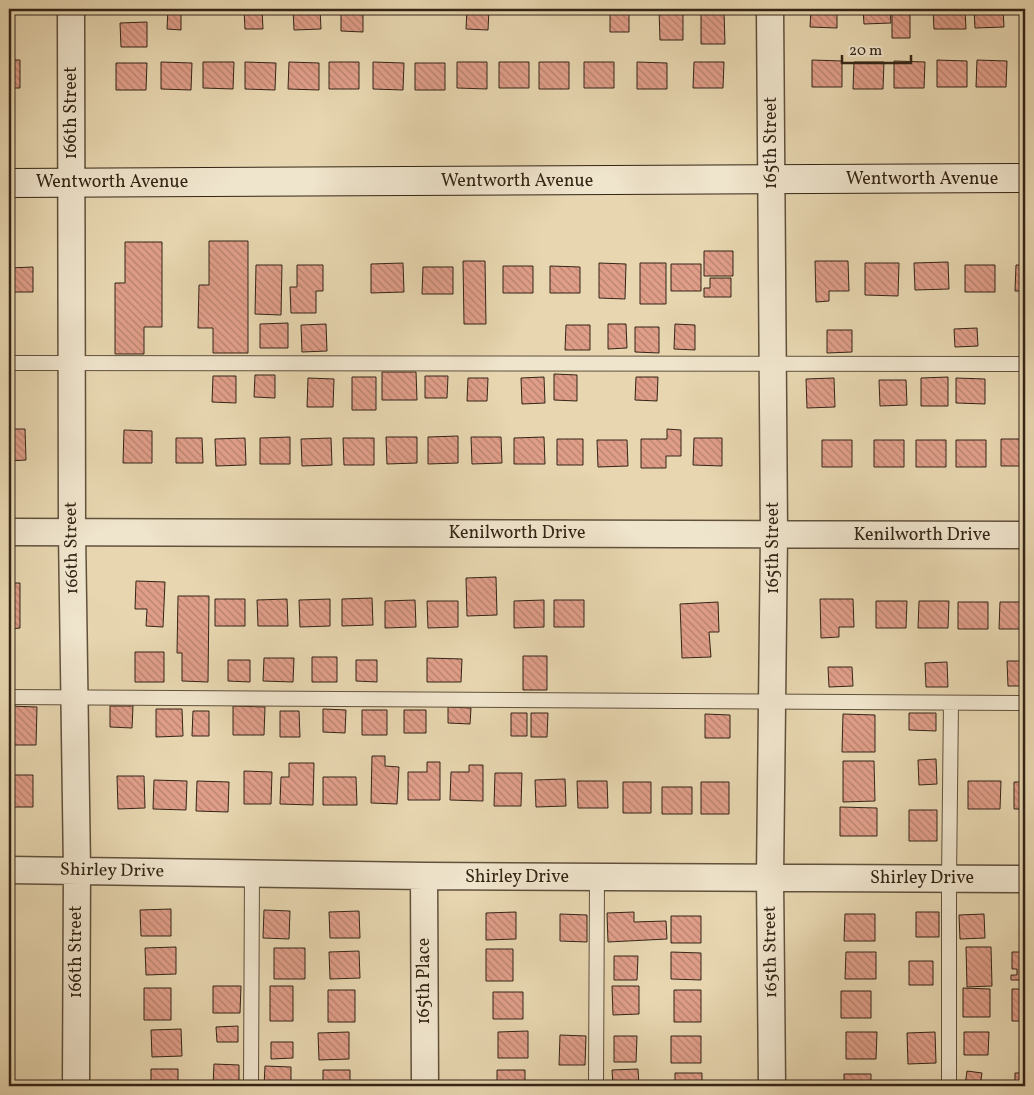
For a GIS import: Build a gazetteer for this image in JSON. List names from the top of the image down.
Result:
{
  "streets": {
    "street": [
      "166th Street",
      "165th Street",
      "Wentworth Avenue",
      "Kenilworth Drive",
      "Shirley Drive",
      "165th Place"
    ]
  },
  "crossings": [
    ["166th Street", "Wentworth Avenue"],
    ["166th Street", "Kenilworth Drive"],
    ["166th Street", "Shirley Drive"],
    ["165th Street", "Wentworth Avenue"],
    ["165th Street", "Kenilworth Drive"],
    ["165th Street", "Shirley Drive"],
    ["Shirley Drive", "165th Place"]
  ],
  "scale_bar": "20 m"
}
